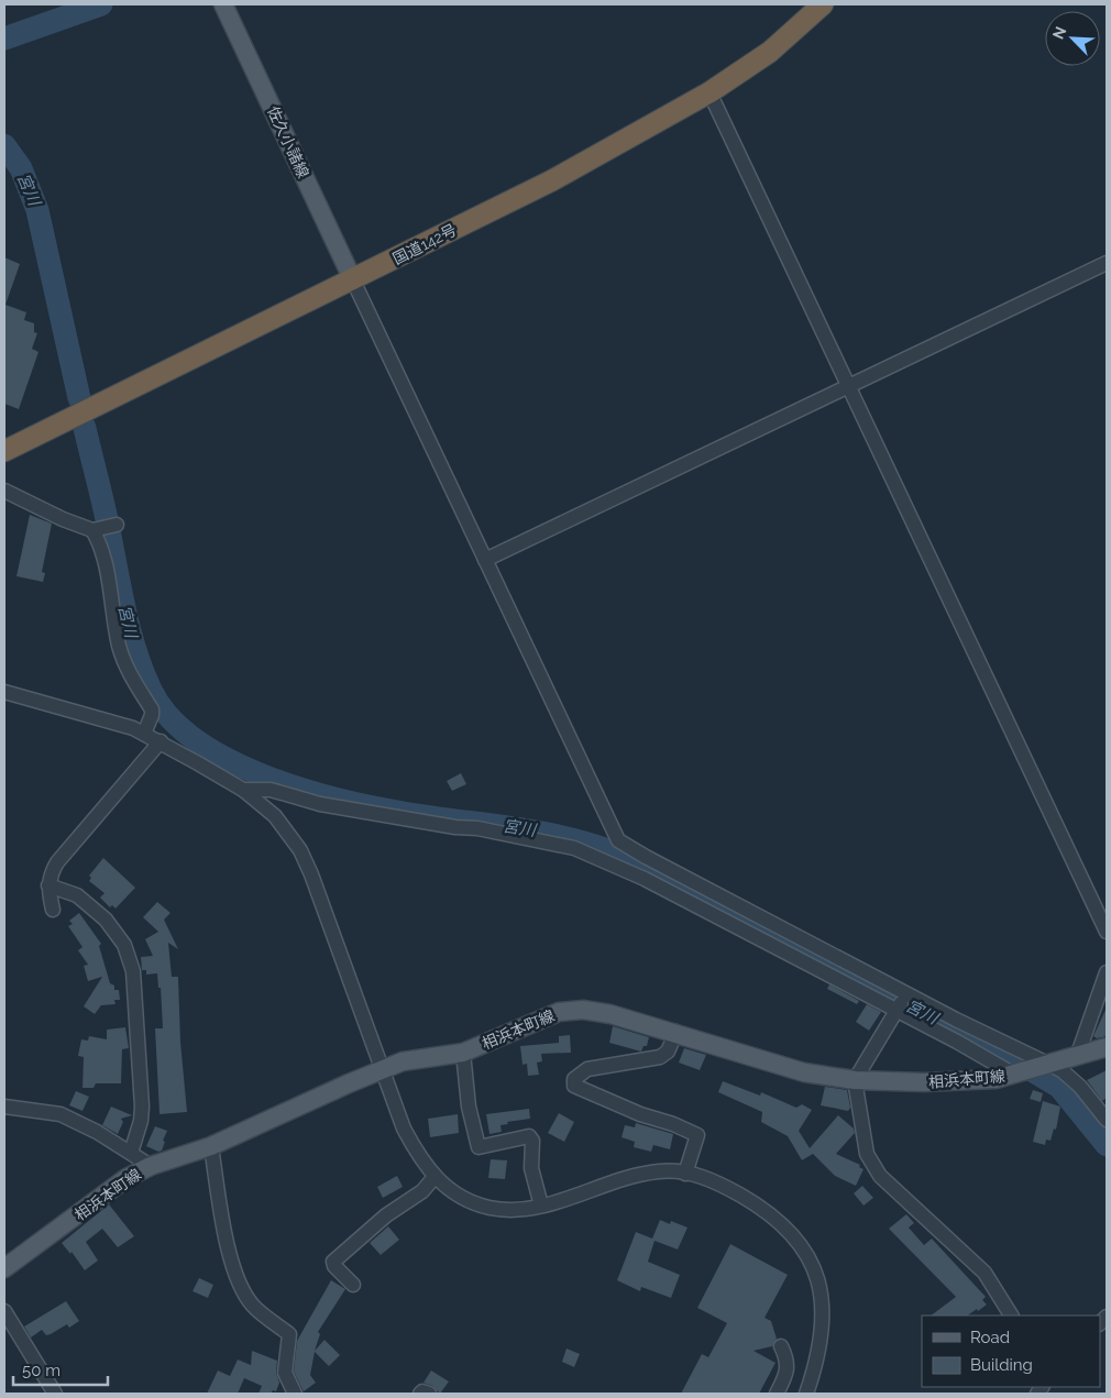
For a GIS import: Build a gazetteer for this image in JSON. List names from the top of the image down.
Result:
{
  "streets": {
    "highway": ["国道142号"],
    "main road": ["佐久小諸線", "相浜本町線"]
  },
  "crossings": [
    ["佐久小諸線", "国道142号"]
  ],
  "water": ["宮川"],
  "legend": ["Road", "Building"],
  "scale_bar": "50 m",
  "north": "top left"
}
